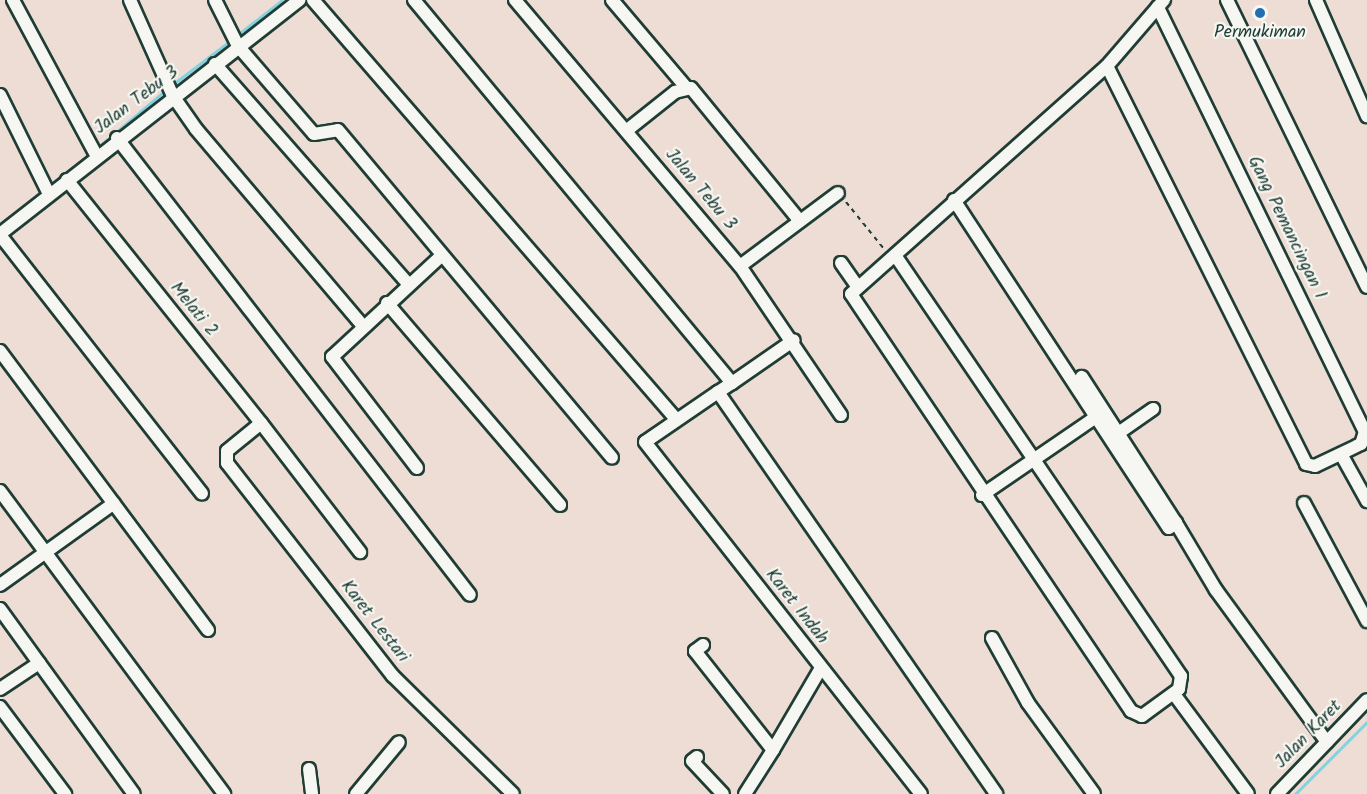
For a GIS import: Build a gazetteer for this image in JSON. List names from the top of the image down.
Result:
{
  "streets": {
    "street": [
      "Jalan Tebu 3",
      "Gang Pemancingan 1",
      "Melati 2",
      "Karet Indah",
      "Karet Lestari",
      "Jalan Karet"
    ]
  },
  "crossings": [
    ["Jalan Tebu 3", "Melati 2"],
    ["Melati 2", "Karet Lestari"]
  ],
  "places": ["Permukiman"]
}
